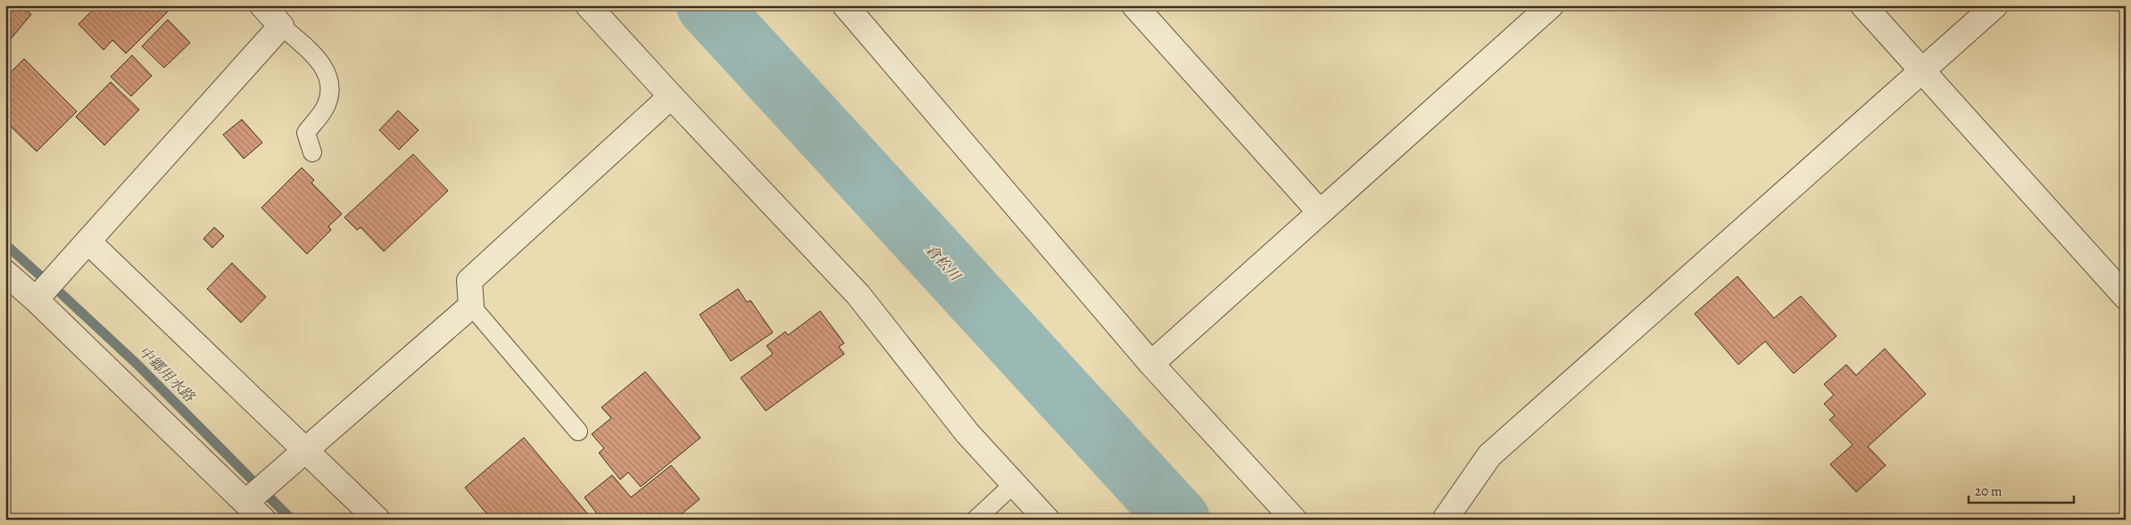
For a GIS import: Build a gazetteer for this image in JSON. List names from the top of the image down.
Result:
{
  "water": ["倉松川", "中郷用水路"],
  "scale_bar": "20 m"
}
